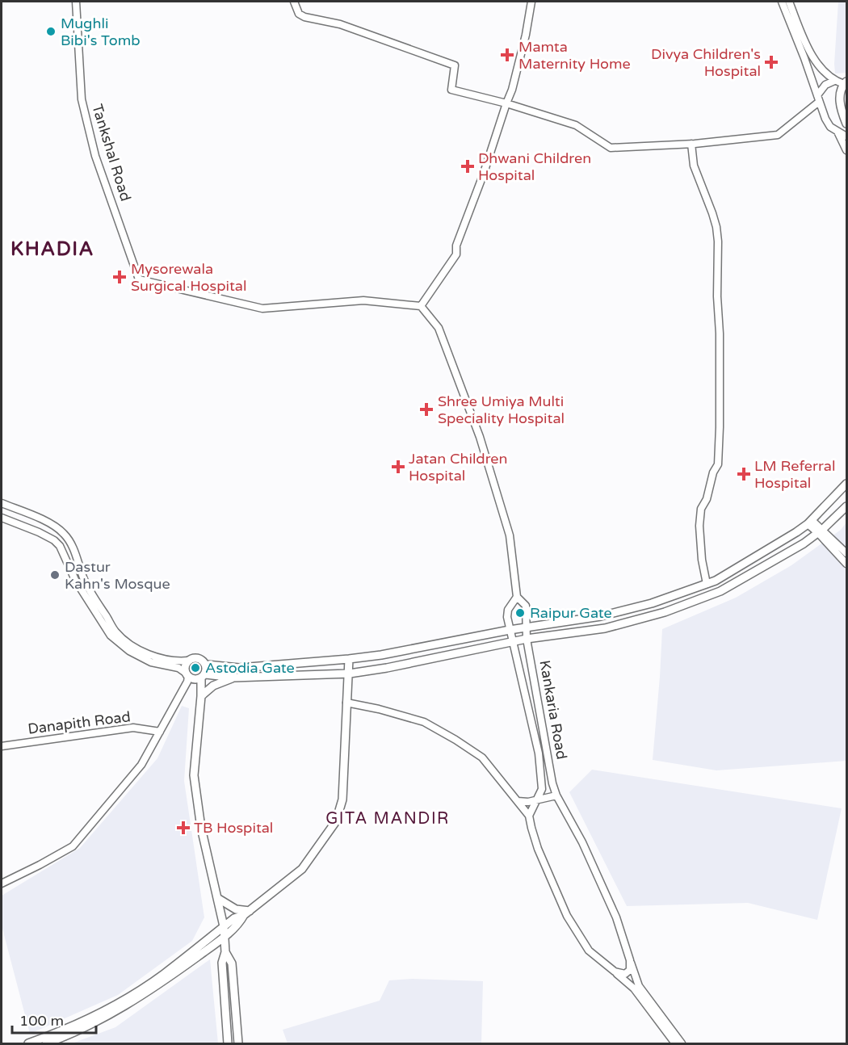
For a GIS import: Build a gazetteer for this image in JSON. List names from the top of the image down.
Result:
{
  "streets": {
    "street": ["Tankshal Road", "Kankaria Road", "Danapith Road"]
  },
  "districts": ["KHADIA", "GITA MANDIR"],
  "places": {
    "other": [
      "Mughli Bibi's Tomb",
      "Dastur Kahn's Mosque",
      "Raipur Gate",
      "Astodia Gate"
    ],
    "health": [
      "Mamta Maternity Home",
      "Divya Children's Hospital",
      "Dhwani Children Hospital",
      "Mysorewala Surgical Hospital",
      "Shree Umiya Multi Speciality Hospital",
      "Jatan Children Hospital",
      "LM Referral Hospital",
      "TB Hospital"
    ]
  },
  "scale_bar": "100 m"
}
